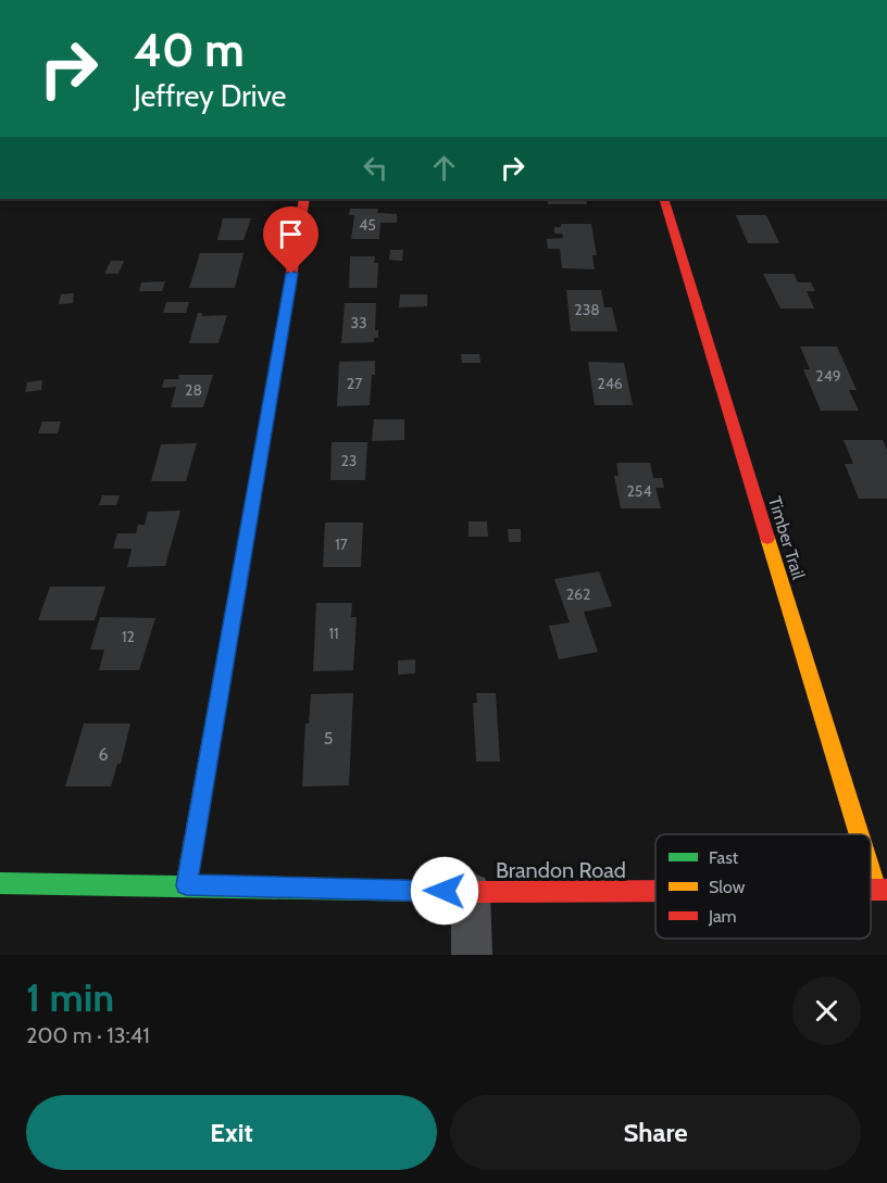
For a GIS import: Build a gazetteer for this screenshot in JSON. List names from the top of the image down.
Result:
{
  "streets": {
    "street": ["Timber Trail", "Brandon Road"]
  },
  "house_numbers": [
    "45",
    "238",
    "33",
    "249",
    "27",
    "246",
    "28",
    "23",
    "254",
    "17",
    "262",
    "11",
    "12",
    "5",
    "6"
  ],
  "legend": ["Fast", "Slow", "Jam"],
  "page": {
    "turn": ["40 m", "Jeffrey Drive"],
    "heading": ["1 min", "200 m · 13:41"],
    "buttons": ["Exit", "Share"]
  }
}
